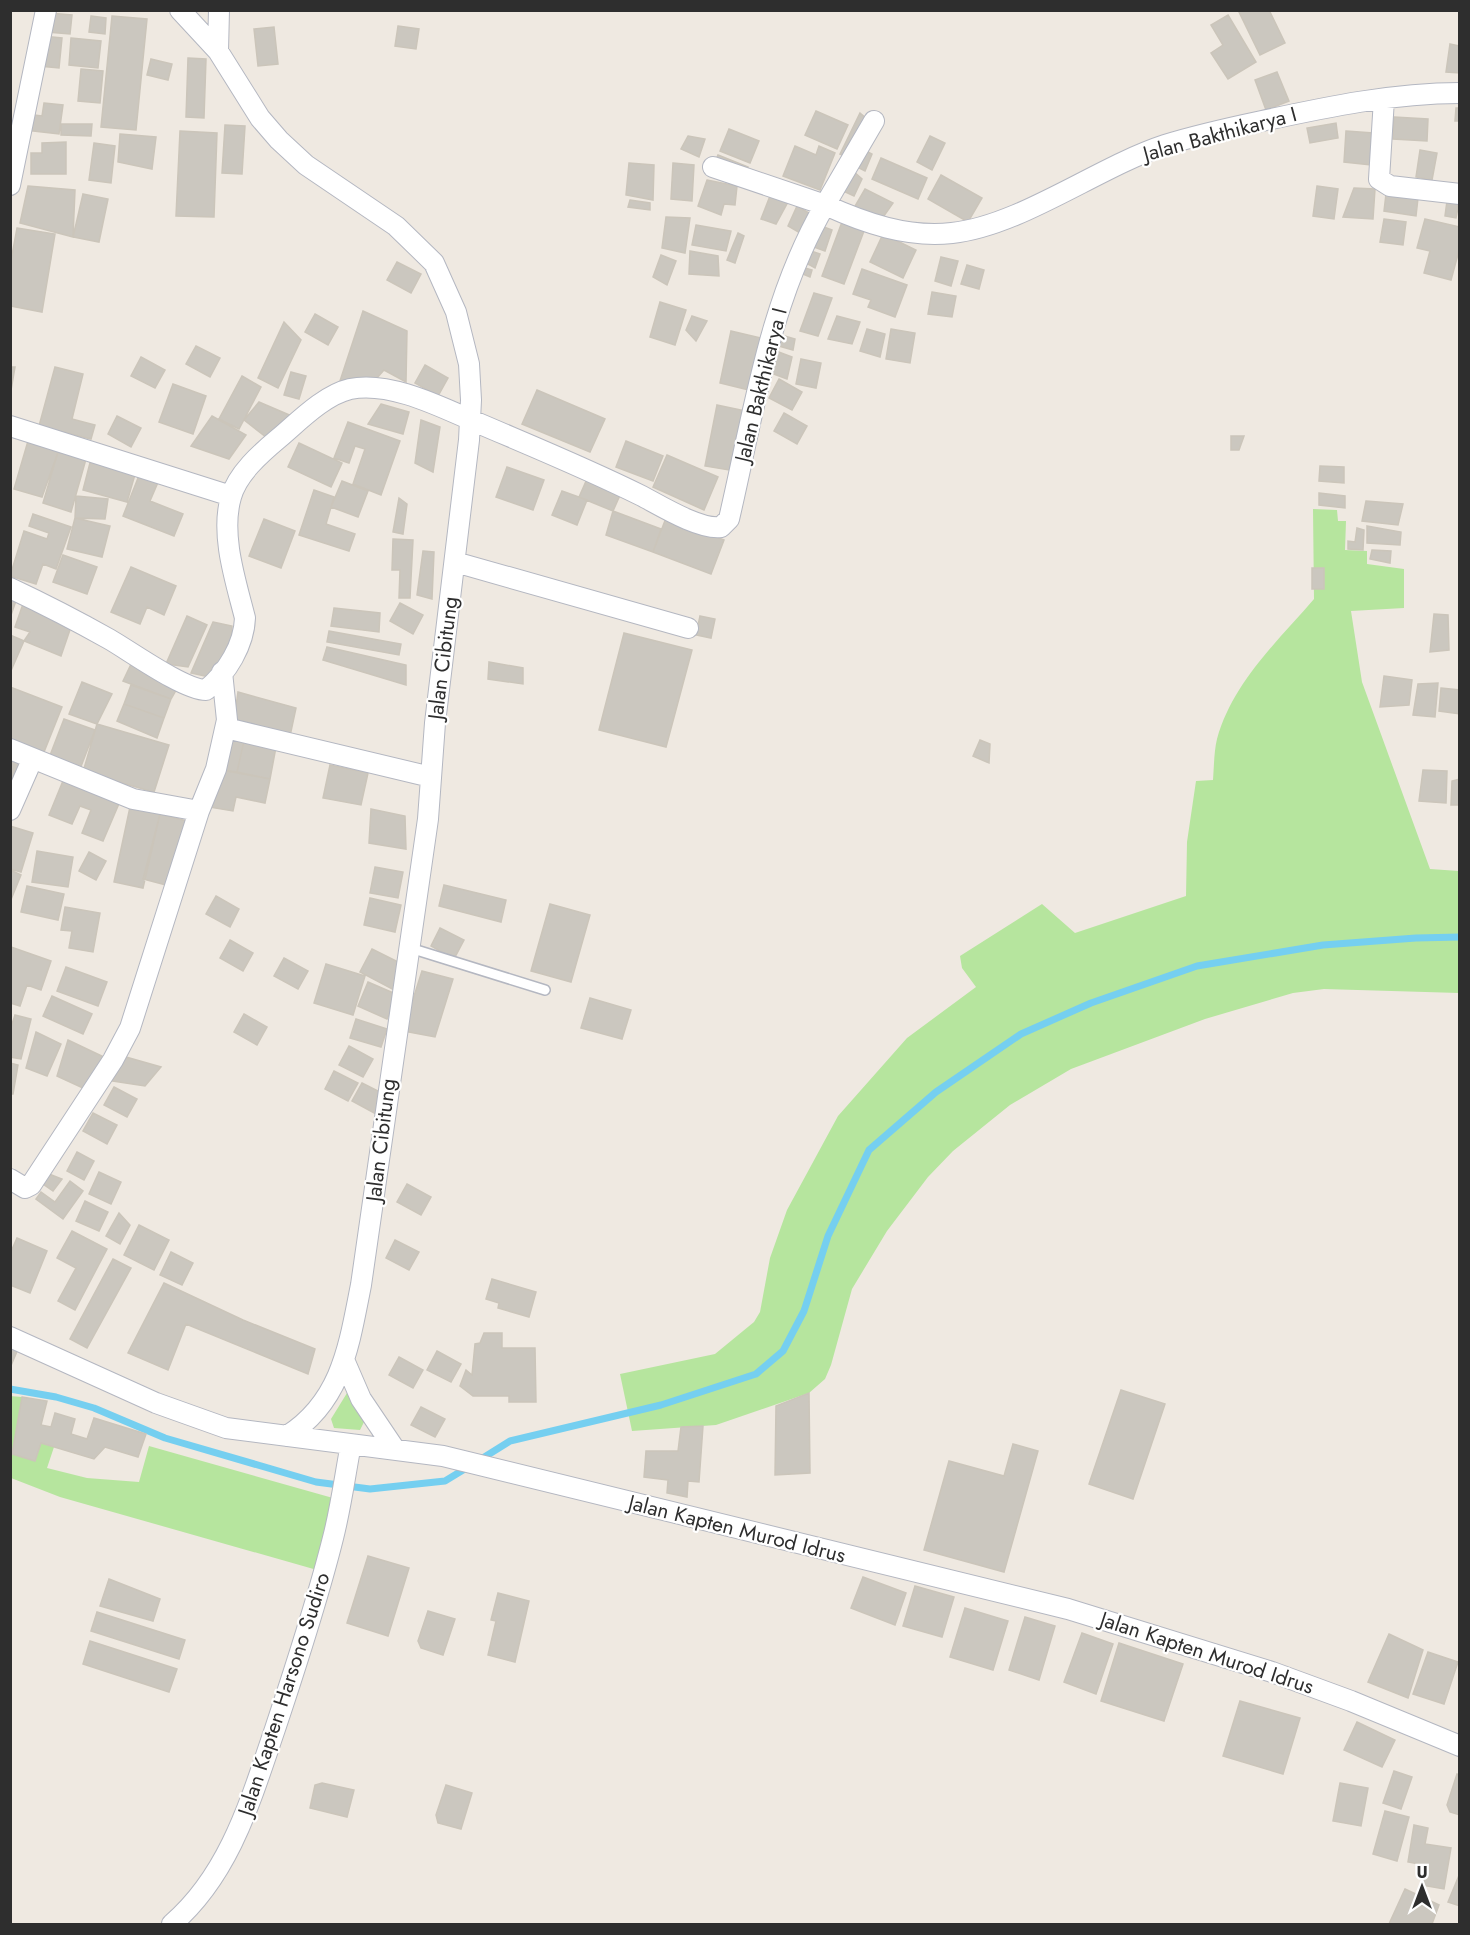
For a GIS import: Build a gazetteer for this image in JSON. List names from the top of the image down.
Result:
{
  "streets": {
    "street": [
      "Jalan Bakthikarya I",
      "Jalan Cibitung",
      "Jalan Kapten Murod Idrus",
      "Jalan Kapten Harsono Sudiro"
    ]
  },
  "crossings": [
    ["Jalan Bakthikarya I", "Jalan Cibitung"],
    ["Jalan Cibitung", "Jalan Kapten Murod Idrus"],
    ["Jalan Kapten Murod Idrus", "Jalan Kapten Harsono Sudiro"]
  ],
  "north": "top"
}
